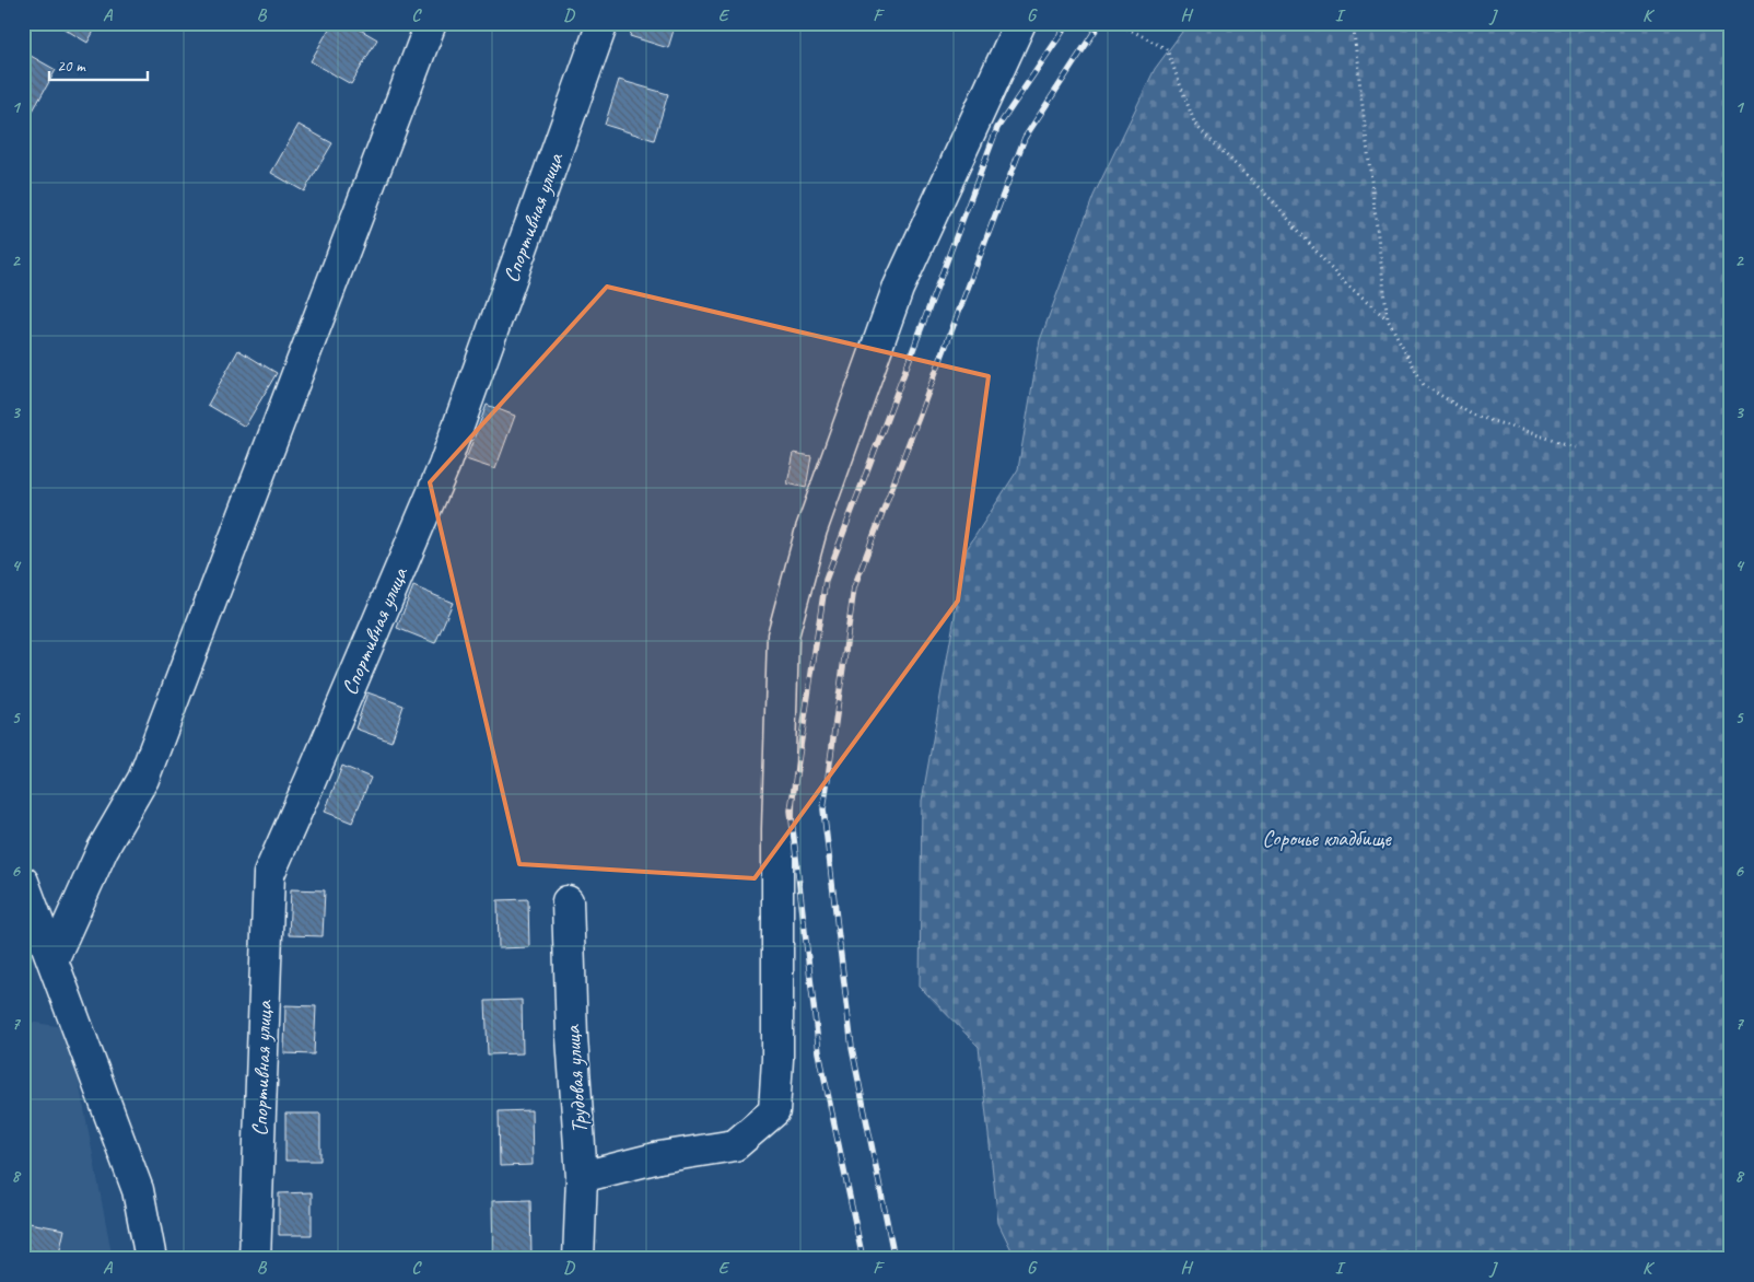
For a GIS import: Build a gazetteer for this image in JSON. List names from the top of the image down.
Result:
{
  "streets": {
    "street": ["Спортивная улица", "Трудовая улица"]
  },
  "parks": ["Сорочье кладбище"],
  "scale_bar": "20 m",
  "grid": {
    "columns": [
      "A",
      "B",
      "C",
      "D",
      "E",
      "F",
      "G",
      "H",
      "I",
      "J",
      "K"
    ],
    "rows": [
      "1",
      "2",
      "3",
      "4",
      "5",
      "6",
      "7",
      "8"
    ]
  }
}
